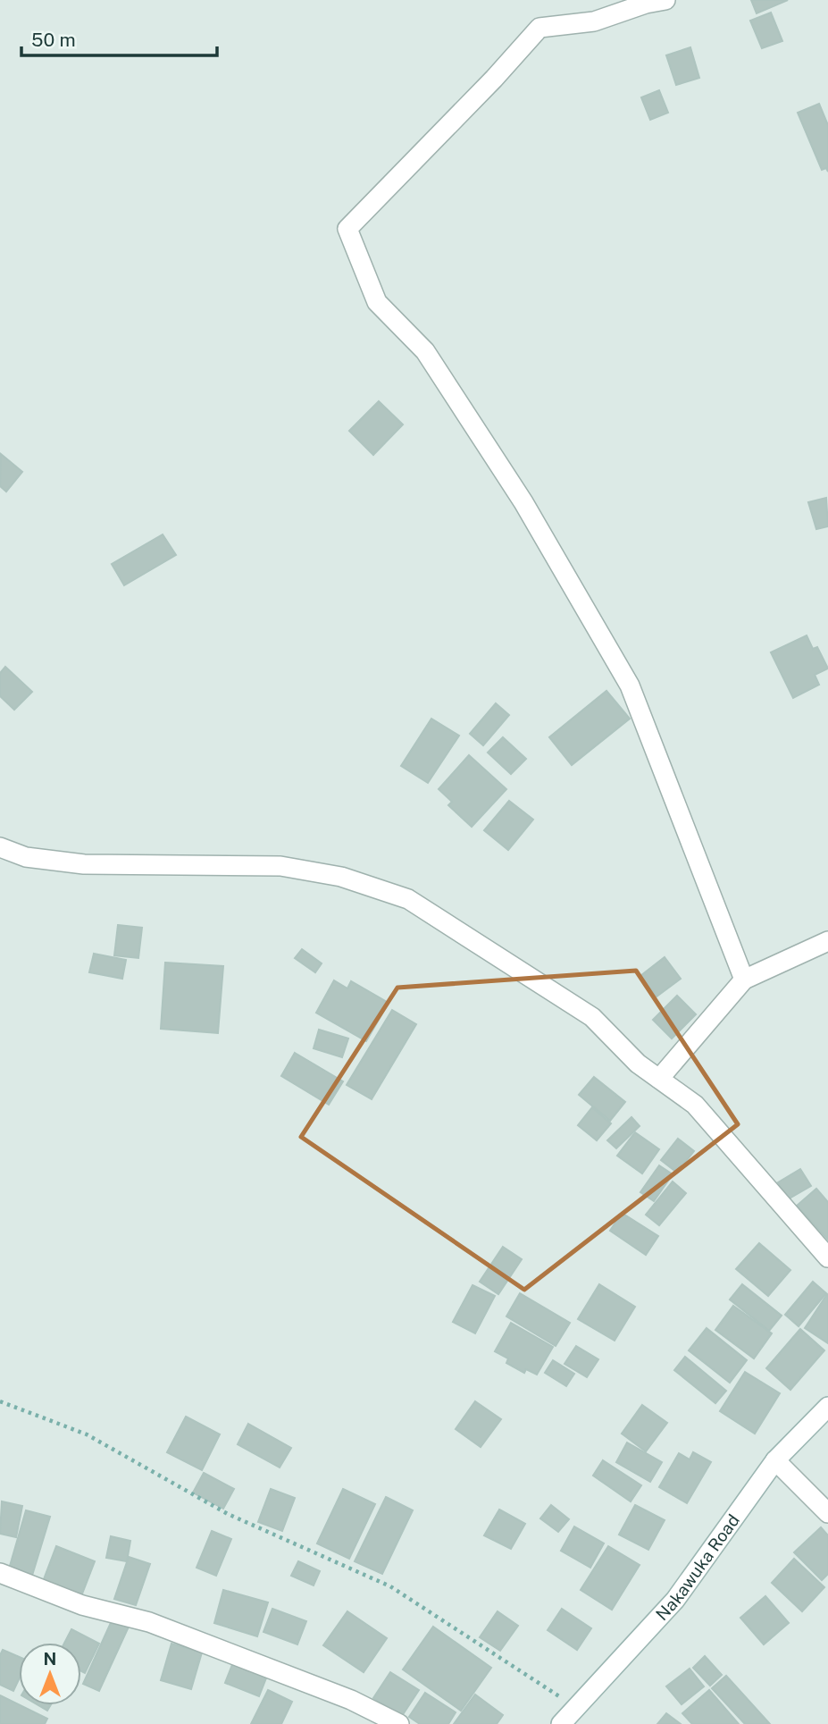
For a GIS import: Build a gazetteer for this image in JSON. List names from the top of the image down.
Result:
{
  "streets": {
    "street": ["Nakawuka Road"]
  },
  "scale_bar": "50 m",
  "north": "top"
}
